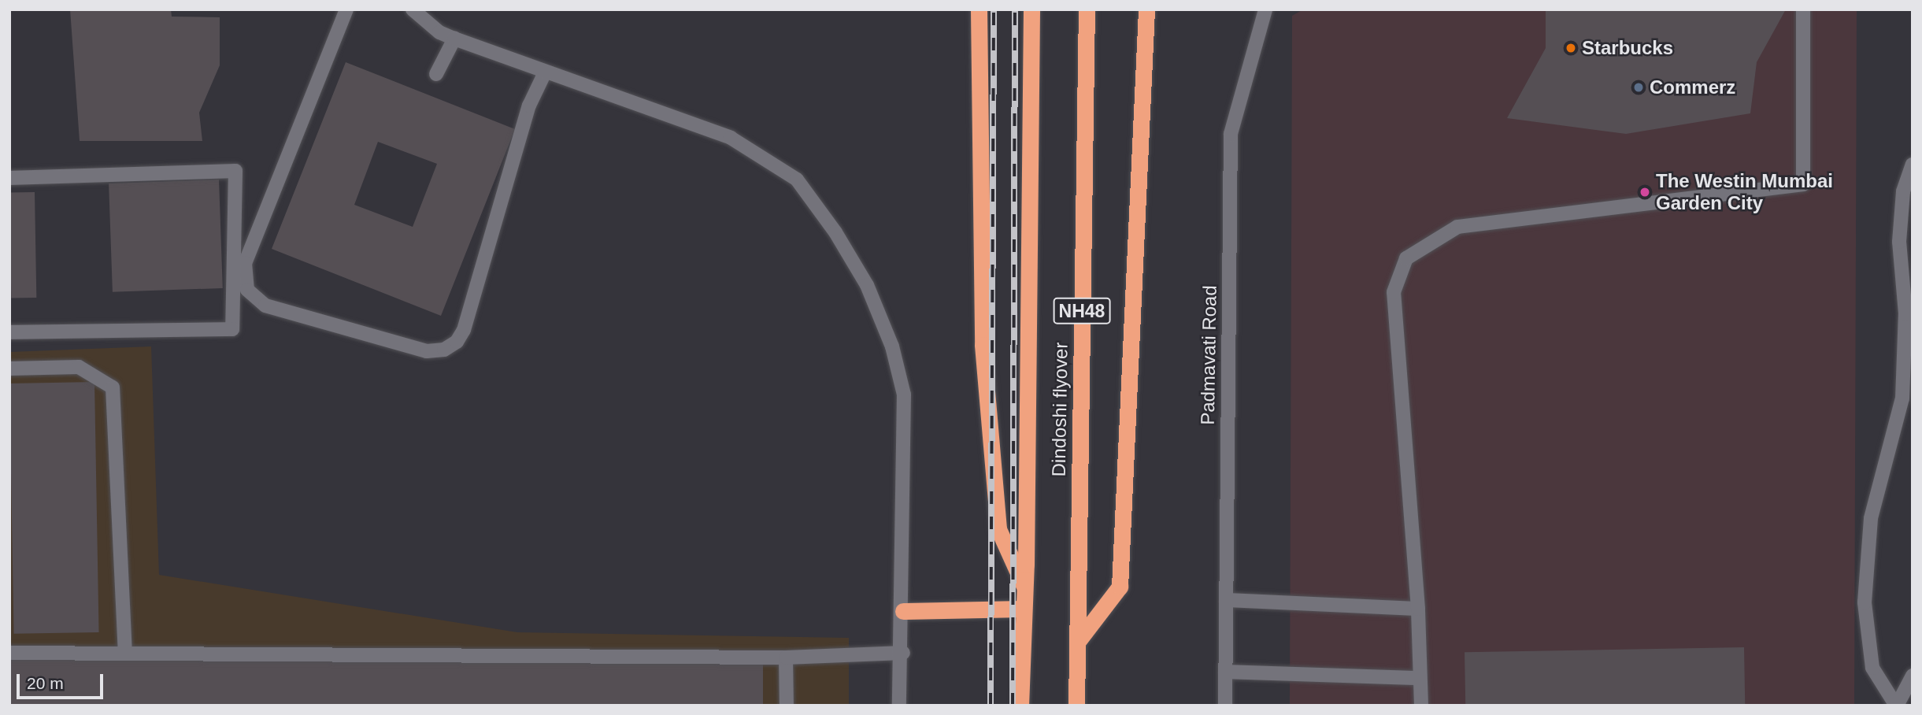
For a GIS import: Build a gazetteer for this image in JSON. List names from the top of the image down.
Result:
{
  "streets": {
    "highway": ["NH48", "Dindoshi flyover"],
    "street": ["Padmavati Road"]
  },
  "crossings": [
    ["NH48", "Dindoshi flyover"]
  ],
  "places": ["Starbucks", "Commerz", "The Westin Mumbai Garden City"],
  "scale_bar": "20 m"
}
